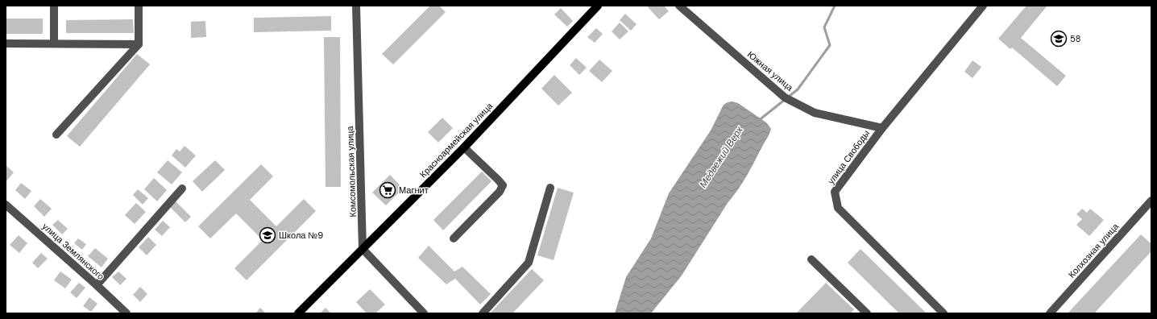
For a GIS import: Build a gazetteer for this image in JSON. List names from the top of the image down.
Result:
{
  "streets": {
    "main road": ["Красноармейская улица"],
    "street": [
      "Южная улица",
      "улица Свободы",
      "Комсомольская улица",
      "Колхозная улица",
      "улица Землянского"
    ]
  },
  "crossings": [
    ["Южная улица", "улица Свободы"],
    ["Красноармейская улица", "Комсомольская улица"]
  ],
  "water": ["Медвежий Верх"],
  "places": {
    "school or university": ["58", "Школа №9"],
    "supermarket": ["Магнит"]
  }
}
